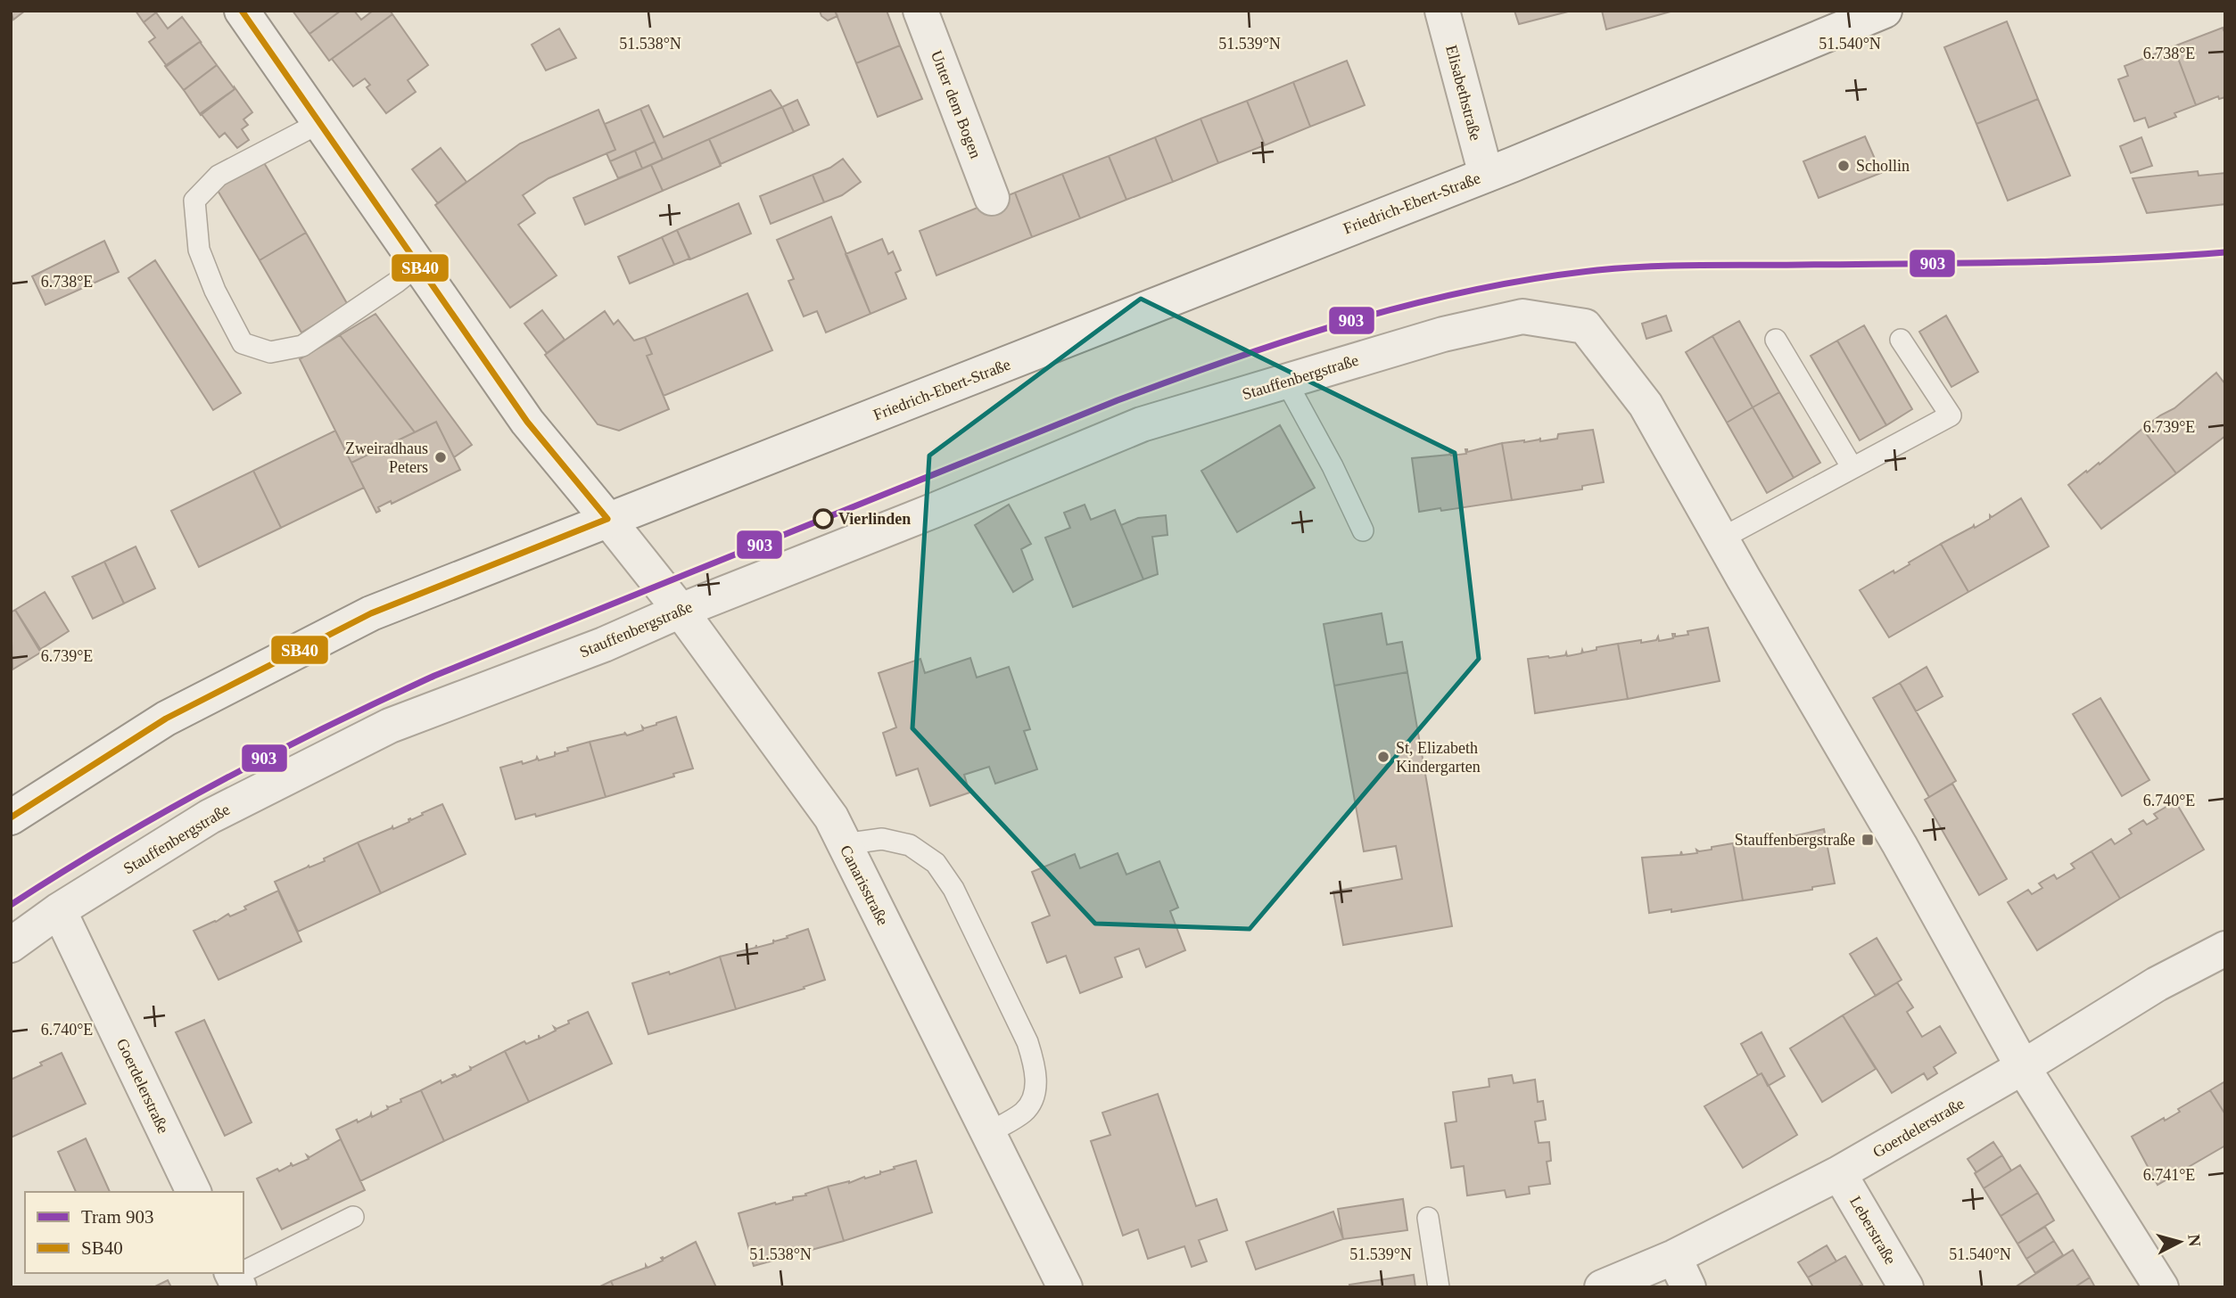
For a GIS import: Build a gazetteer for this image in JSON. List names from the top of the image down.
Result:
{
  "streets": {
    "street": [
      "Elisabethstraße",
      "Unter dem Bogen",
      "Friedrich-Ebert-Straße",
      "Stauffenbergstraße",
      "Canarisstraße",
      "Goerdelerstraße",
      "Leberstraße"
    ]
  },
  "crossings": [
    ["Elisabethstraße", "Friedrich-Ebert-Straße"],
    ["Friedrich-Ebert-Straße", "Canarisstraße"],
    ["Stauffenbergstraße", "Canarisstraße"],
    ["Stauffenbergstraße", "Goerdelerstraße"],
    ["Goerdelerstraße", "Leberstraße"]
  ],
  "places": {
    "other": [
      "Schollin",
      "Zweiradhaus Peters",
      "Vierlinden",
      "St, Elizabeth Kindergarten"
    ],
    "transit": ["Stauffenbergstraße"]
  },
  "lines": ["transit line SB40", "tram line 903"],
  "legend": ["Tram 903", "SB40"],
  "north": "right",
  "coordinates": [
    "51.538°N",
    "51.539°N",
    "51.540°N",
    "6.738°E",
    "6.739°E",
    "6.740°E",
    "6.741°E"
  ]
}
